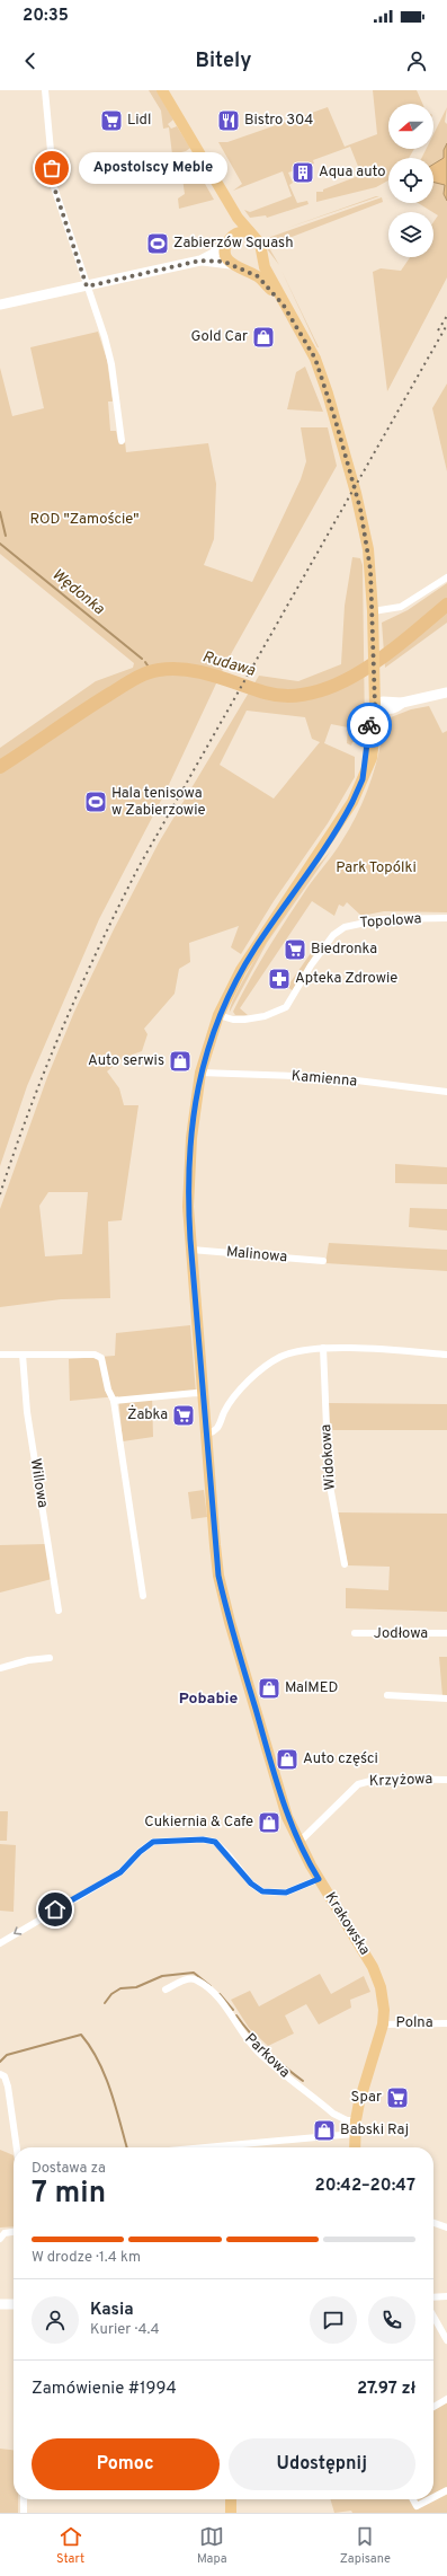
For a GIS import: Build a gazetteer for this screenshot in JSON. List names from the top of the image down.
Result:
{
  "streets": {
    "main road": ["Krakowska"],
    "street": [
      "Topolowa",
      "Kamienna",
      "Malinowa",
      "Widokowa",
      "Willowa",
      "Jodłowa",
      "Krzyżowa",
      "Polna",
      "Parkowa"
    ]
  },
  "crossings": [
    ["Topolowa", "Krakowska"],
    ["Kamienna", "Krakowska"],
    ["Malinowa", "Krakowska"],
    ["Krzyżowa", "Krakowska"],
    ["Krakowska", "Polna"],
    ["Krakowska", "Parkowa"]
  ],
  "districts": ["Pobabie"],
  "water": ["Wędonka", "Rudawa"],
  "parks": ["ROD \"Zamoście\"", "Park Topólki"],
  "places": {
    "supermarket": [
      "Lidl",
      "Biedronka",
      "Żabka",
      "Spar"
    ],
    "restaurant": ["Bistro 304"],
    "other": ["Apostolscy Meble"],
    "building": ["Aqua auto"],
    "sports": ["Zabierzów Squash", "Hala tenisowa w Zabierzowie"],
    "shop": [
      "Gold Car",
      "Auto serwis",
      "MalMED",
      "Auto części",
      "Cukiernia & Cafe",
      "Babski Raj"
    ],
    "pharmacy": ["Apteka Zdrowie"]
  },
  "north": "left",
  "page": {
    "status": "20:35",
    "header": "Bitely",
    "bubble": "Apostolscy Meble",
    "heading": ["7 min", "Dostawa za", "20:42–20:47"],
    "panel": [
      "Kasia",
      "Kurier · 4.4",
      "Zamówienie #1994",
      "27.97 zł"
    ],
    "bar": "W drodze · 1.4 km",
    "buttons": ["Pomoc", "Udostępnij"],
    "tabs": ["Start", "Mapa", "Zapisane"]
  }
}
